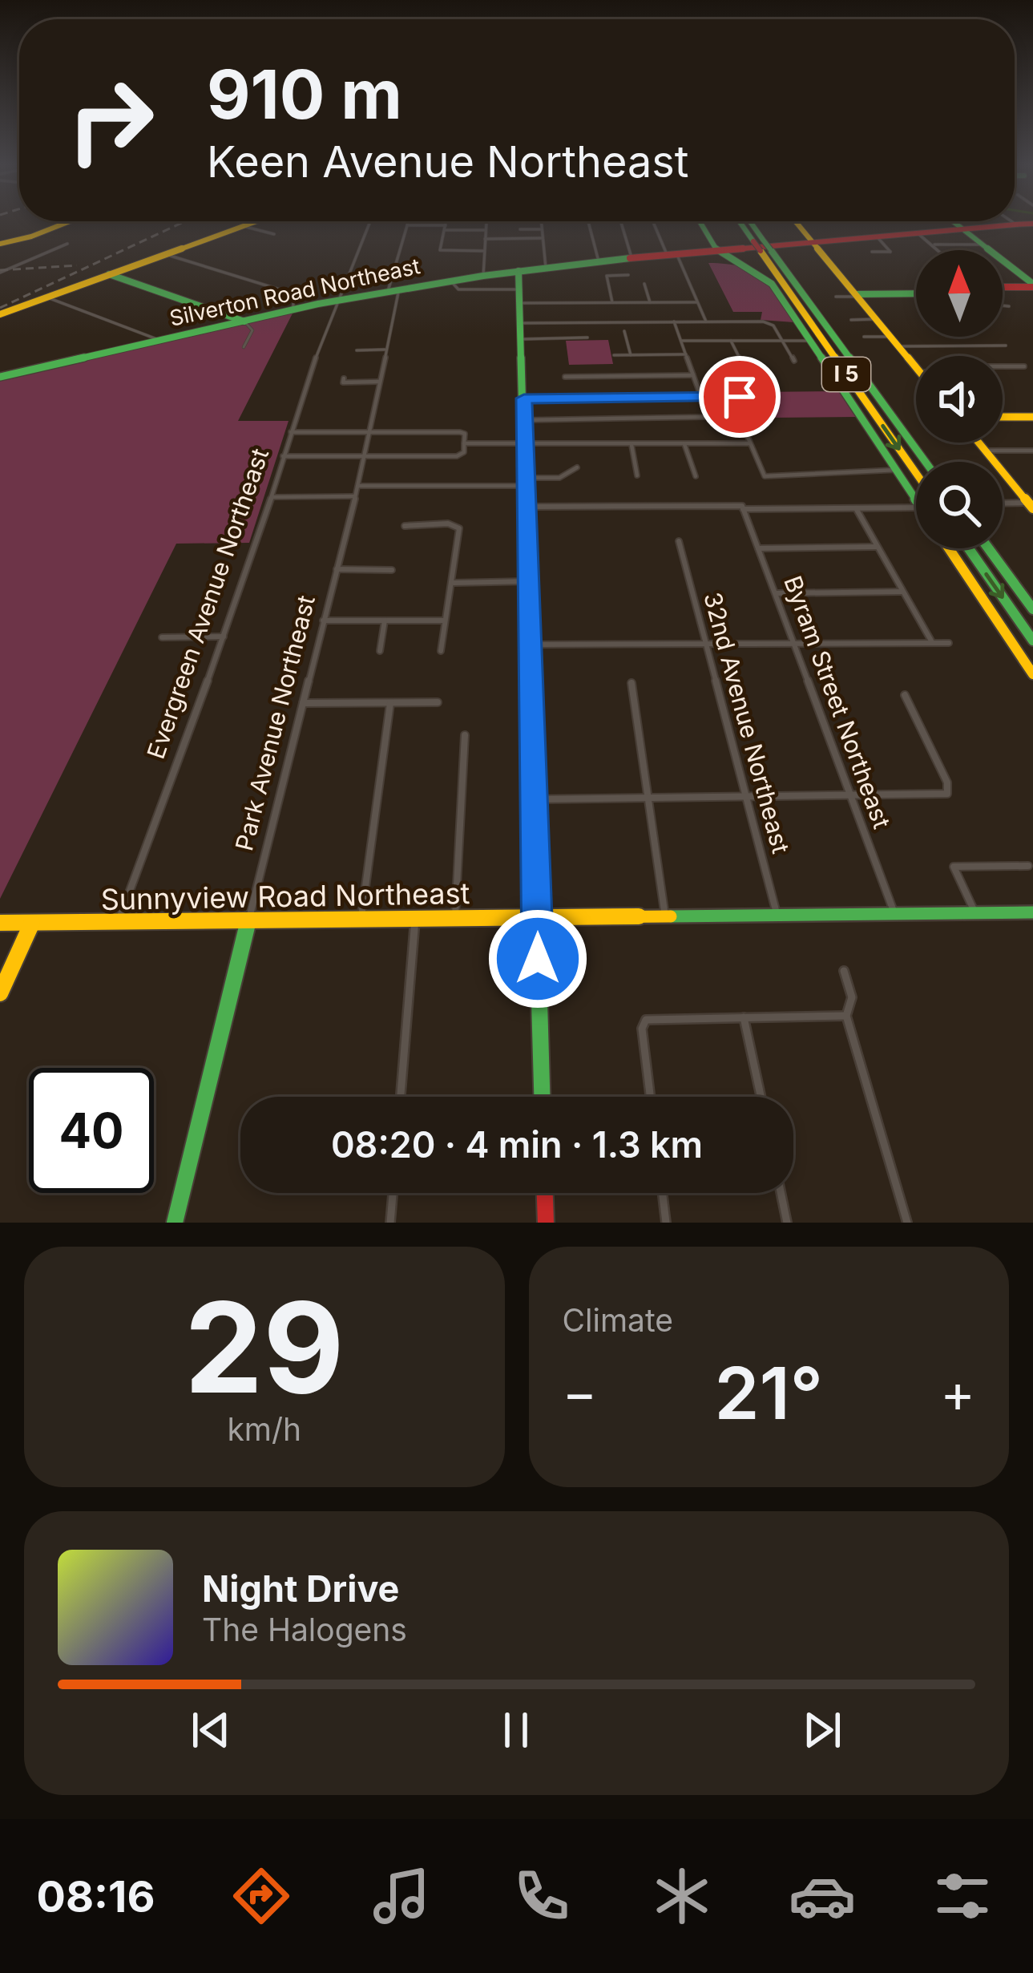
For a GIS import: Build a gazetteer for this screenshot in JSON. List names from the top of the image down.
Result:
{
  "streets": {
    "main road": [
      "Silverton Road Northeast",
      "I 5",
      "Park Avenue Northeast",
      "Sunnyview Road Northeast"
    ],
    "street": ["Evergreen Avenue Northeast", "Byram Street Northeast", "32nd Avenue Northeast"]
  },
  "crossings": [
    ["Silverton Road Northeast", "Evergreen Avenue Northeast"],
    ["Silverton Road Northeast", "Park Avenue Northeast"],
    ["Evergreen Avenue Northeast", "Sunnyview Road Northeast"],
    ["Byram Street Northeast", "Sunnyview Road Northeast"],
    ["Park Avenue Northeast", "Sunnyview Road Northeast"],
    ["32nd Avenue Northeast", "Sunnyview Road Northeast"]
  ],
  "north": "top",
  "page": {
    "turn": ["910 m", "Keen Avenue Northeast"],
    "limit": "40",
    "trip": "08:20 · 4 min · 1.3 km",
    "tile": [
      ["29", "km/h"],
      "Climate"
    ],
    "heat": ["−", "21°", "+"],
    "song": ["Night Drive", "The Halogens"],
    "tabs": "08:16"
  }
}
